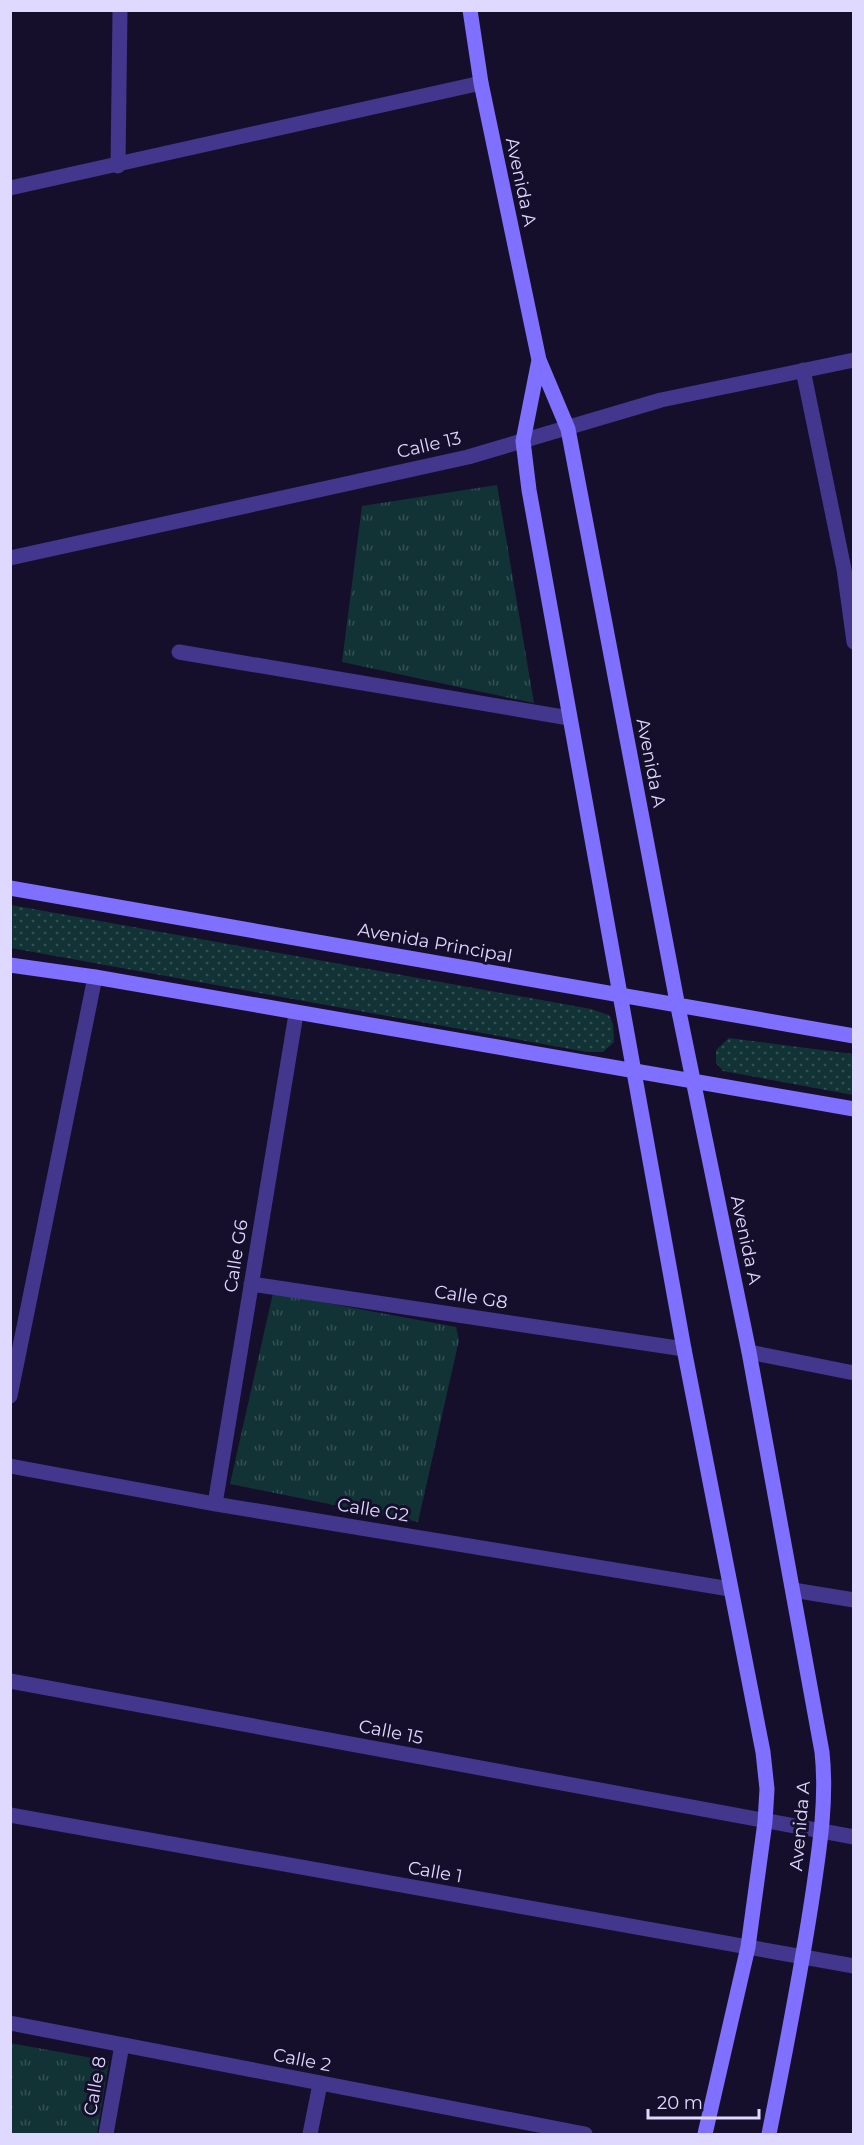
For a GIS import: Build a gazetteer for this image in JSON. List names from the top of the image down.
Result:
{
  "streets": {
    "street": [
      "Avenida A",
      "Calle 13",
      "Avenida Principal",
      "Calle G6",
      "Calle G8",
      "Calle G2",
      "Calle 15",
      "Calle 1",
      "Calle 2",
      "Calle 8"
    ]
  },
  "crossings": [
    ["Avenida A", "Calle 13"],
    ["Avenida A", "Avenida Principal"],
    ["Avenida A", "Calle G8"],
    ["Avenida A", "Calle G2"],
    ["Avenida A", "Calle 15"],
    ["Avenida A", "Calle 1"],
    ["Calle G6", "Calle G8"],
    ["Calle G6", "Calle G2"],
    ["Calle 2", "Calle 8"]
  ],
  "scale_bar": "20 m"
}
